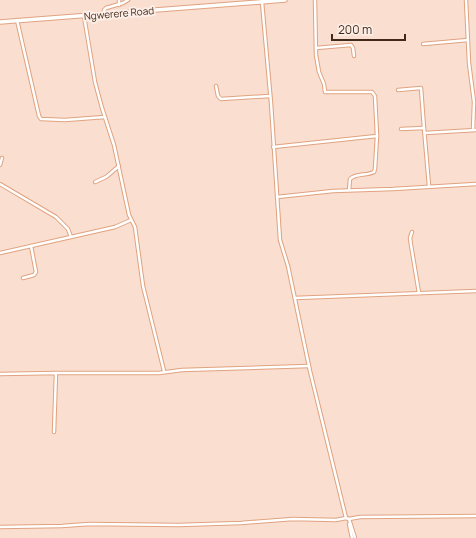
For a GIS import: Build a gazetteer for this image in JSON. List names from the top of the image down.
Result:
{
  "streets": {
    "main road": ["Ngwerere Road"]
  },
  "scale_bar": "200 m"
}
